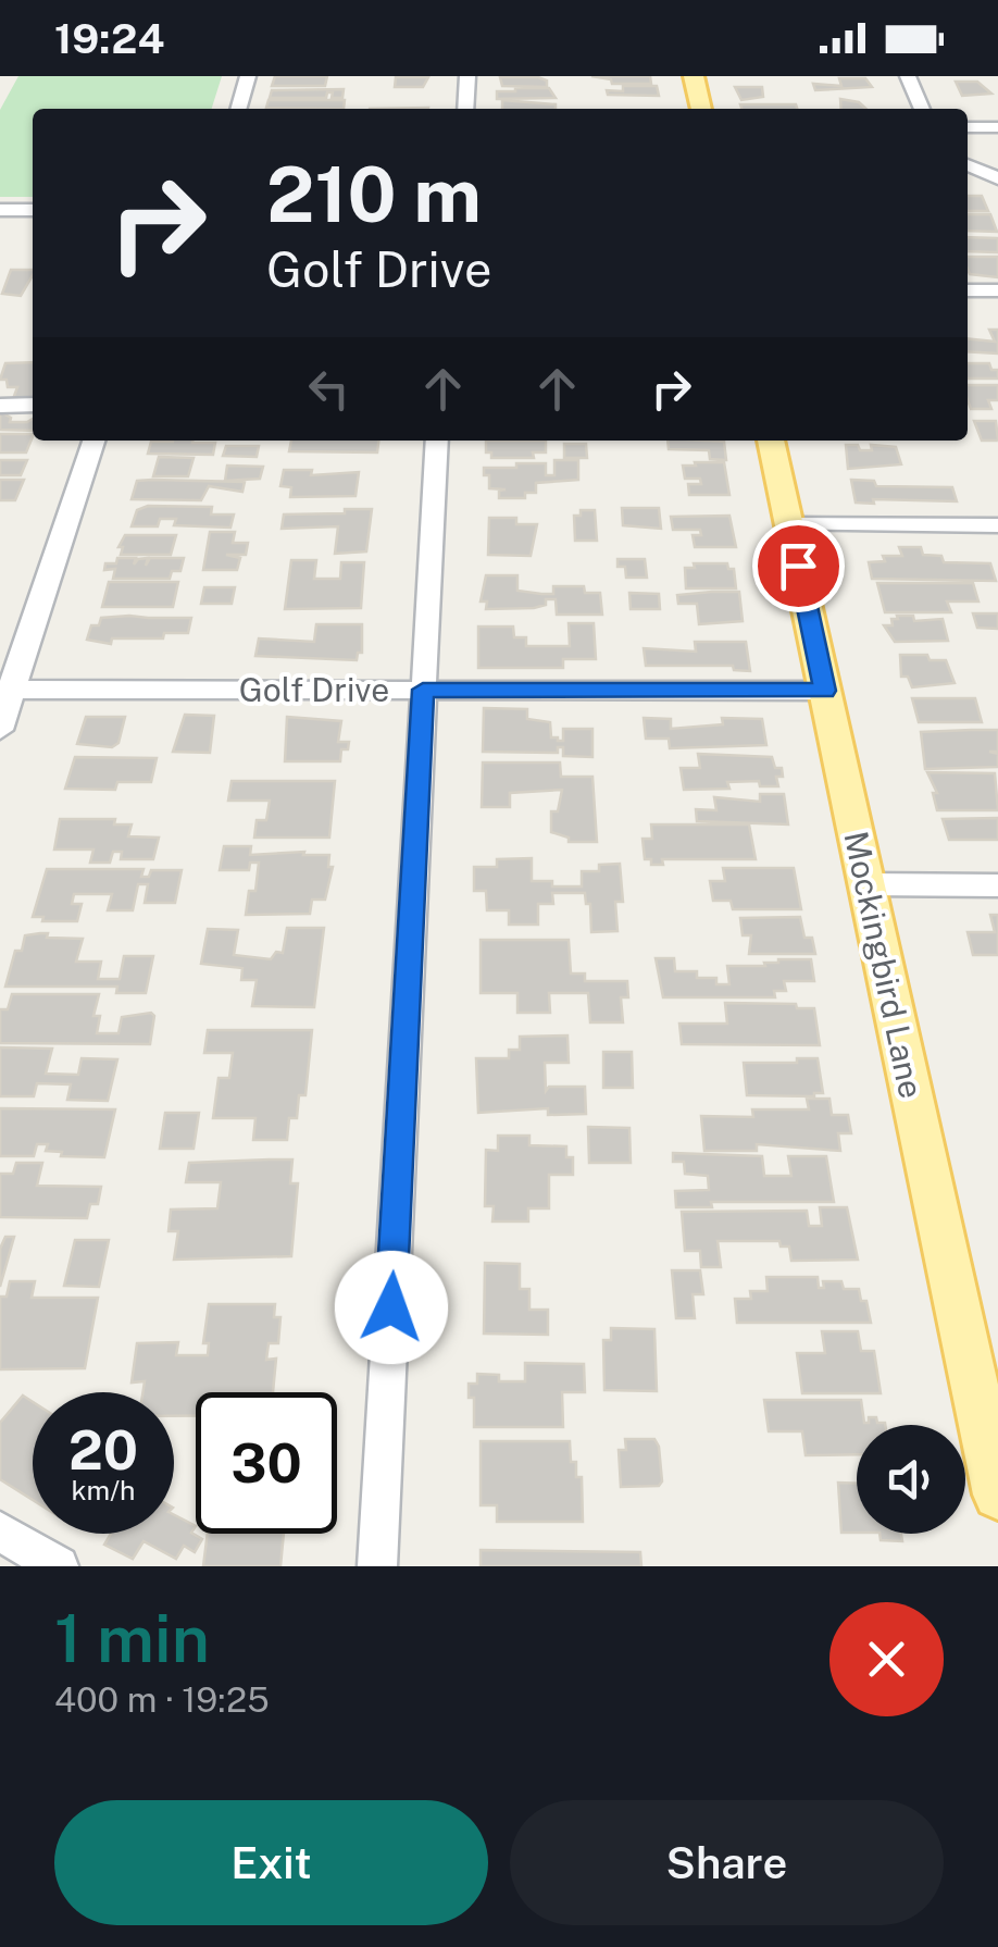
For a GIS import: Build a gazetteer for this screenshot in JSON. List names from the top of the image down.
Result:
{
  "streets": {
    "main road": ["Mockingbird Lane"],
    "street": ["Golf Drive"]
  },
  "crossings": [
    ["Golf Drive", "Mockingbird Lane"]
  ],
  "page": {
    "status": "19:24",
    "turn": ["210 m", "Golf Drive"],
    "speed": "20 km/h",
    "limit": "30",
    "heading": ["1 min", "400 m · 19:25"],
    "buttons": ["Exit", "Share"]
  }
}
